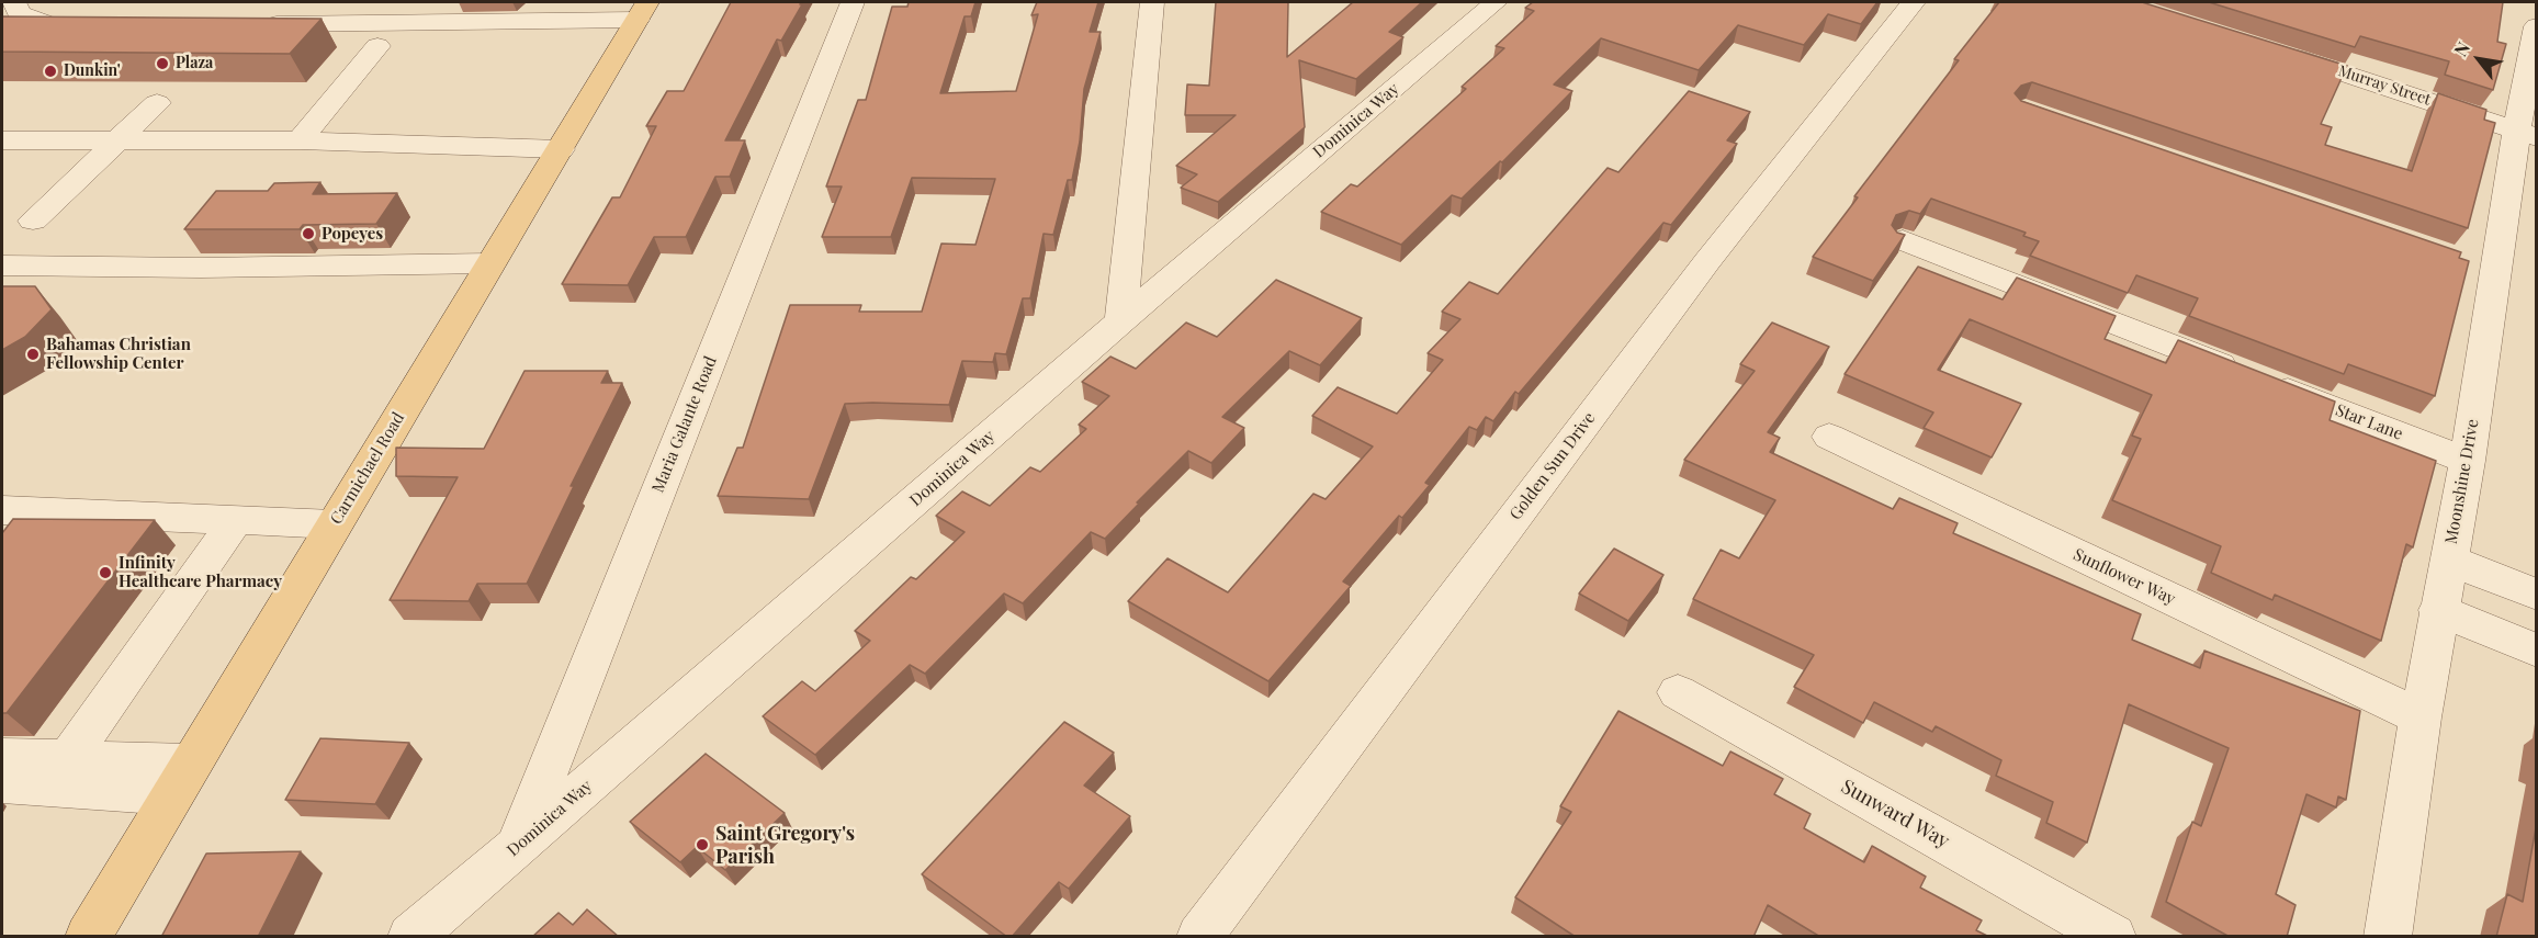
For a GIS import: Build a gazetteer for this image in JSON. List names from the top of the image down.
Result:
{
  "streets": {
    "main road": ["Carmichael Road"],
    "street": [
      "Murray Street",
      "Dominica Way",
      "Star Lane",
      "Maria Galante Road",
      "Golden Sun Drive",
      "Moonshine Drive",
      "Sunflower Way",
      "Sunward Way"
    ]
  },
  "crossings": [
    ["Murray Street", "Moonshine Drive"],
    ["Dominica Way", "Maria Galante Road"],
    ["Star Lane", "Moonshine Drive"],
    ["Moonshine Drive", "Sunflower Way"]
  ],
  "places": [
    "Plaza",
    "Dunkin'",
    "Popeyes",
    "Bahamas Christian Fellowship Center",
    "Infinity Healthcare Pharmacy",
    "Saint Gregory's Parish"
  ],
  "north": "top left"
}
